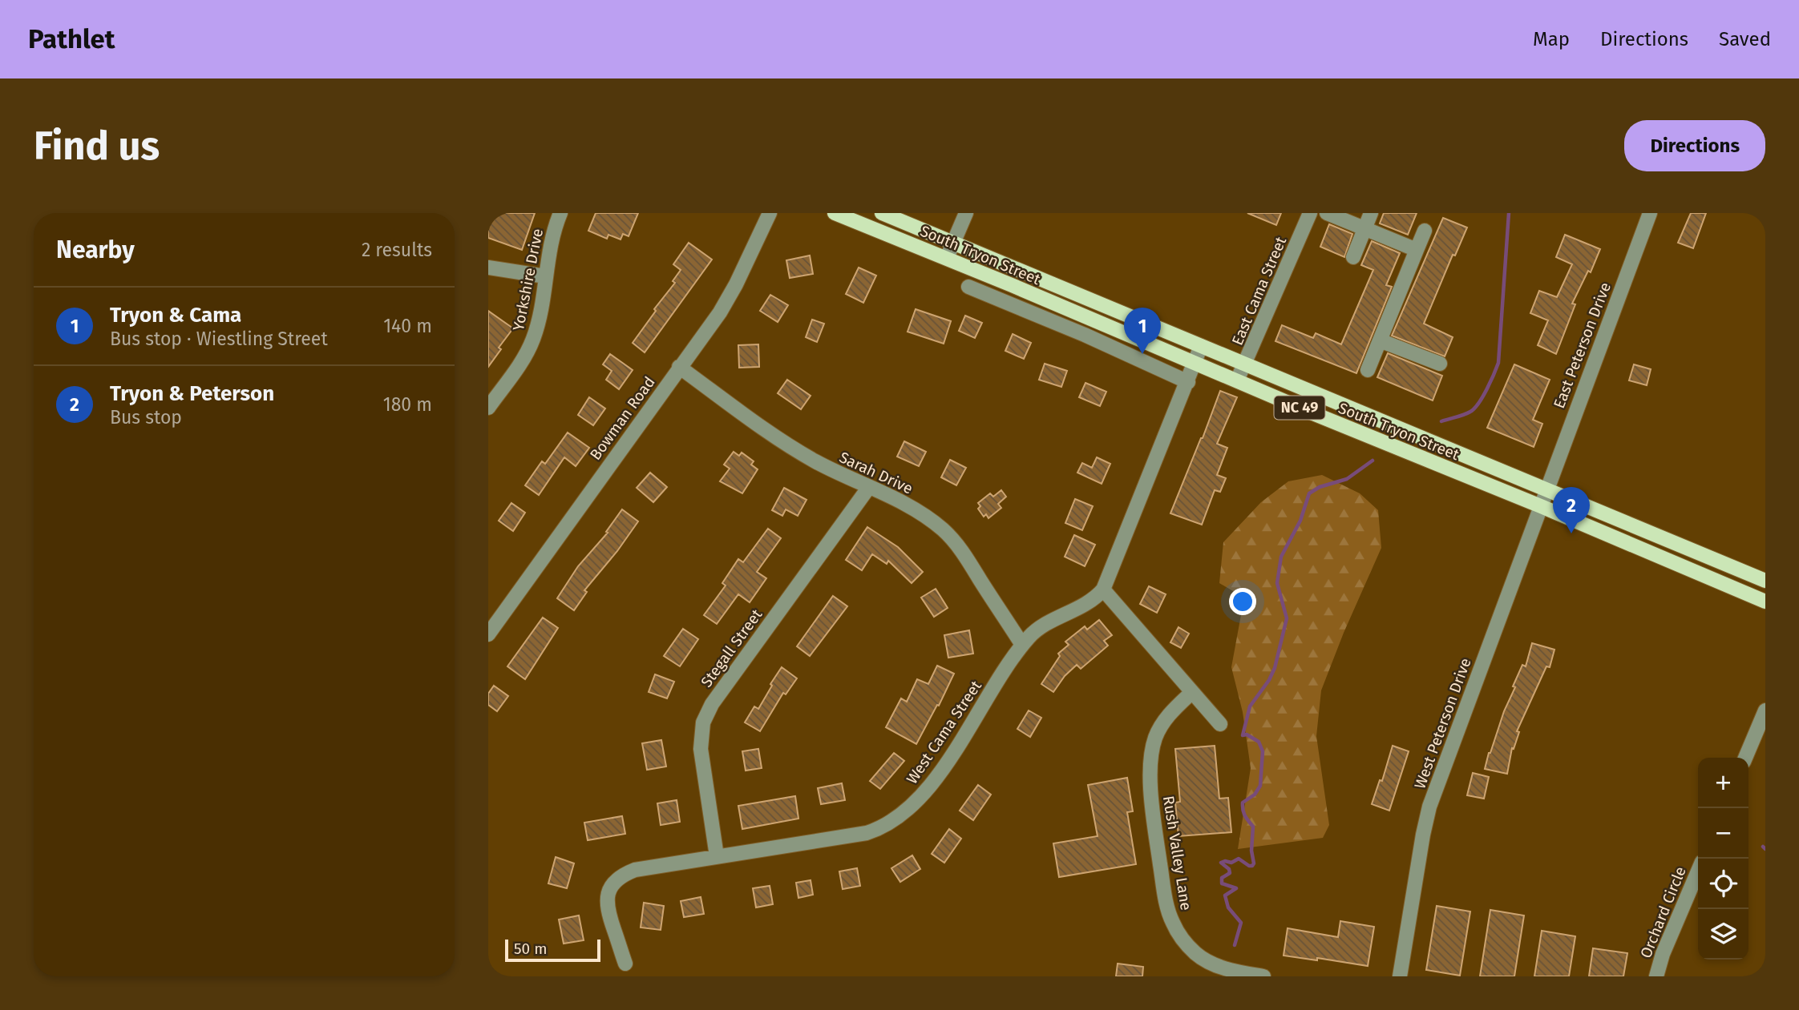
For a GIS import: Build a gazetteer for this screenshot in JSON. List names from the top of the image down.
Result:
{
  "streets": {
    "main road": ["South Tryon Street", "NC 49"],
    "street": [
      "Yorkshire Drive",
      "East Cama Street",
      "East Peterson Drive",
      "Bowman Road",
      "Sarah Drive",
      "Stegall Street",
      "West Peterson Drive",
      "West Cama Street",
      "Rush Valley Lane",
      "Orchard Circle"
    ]
  },
  "crossings": [
    ["South Tryon Street", "East Cama Street"],
    ["South Tryon Street", "East Peterson Drive"],
    ["South Tryon Street", "West Peterson Drive"],
    ["South Tryon Street", "West Cama Street"],
    ["East Peterson Drive", "West Peterson Drive"],
    ["Bowman Road", "Sarah Drive"],
    ["Sarah Drive", "Stegall Street"],
    ["Sarah Drive", "West Cama Street"],
    ["Stegall Street", "West Cama Street"]
  ],
  "scale_bar": "50 m",
  "page": {
    "header": "Pathlet",
    "nav": ["Map", "Directions", "Saved"],
    "buttons": "Directions",
    "title": "Find us",
    "heading": ["Nearby", "2 results"],
    "list": [
      {
        "mark": "1",
        "name": "Tryon & Cama",
        "note": "Bus stop · Wiestling Street",
        "value": "140 m"
      },
      {
        "mark": "2",
        "name": "Tryon & Peterson",
        "note": "Bus stop",
        "value": "180 m"
      }
    ],
    "pins": ["1", "2"],
    "map_buttons": ["+", "−"],
    "scale": "50 m"
  }
}
